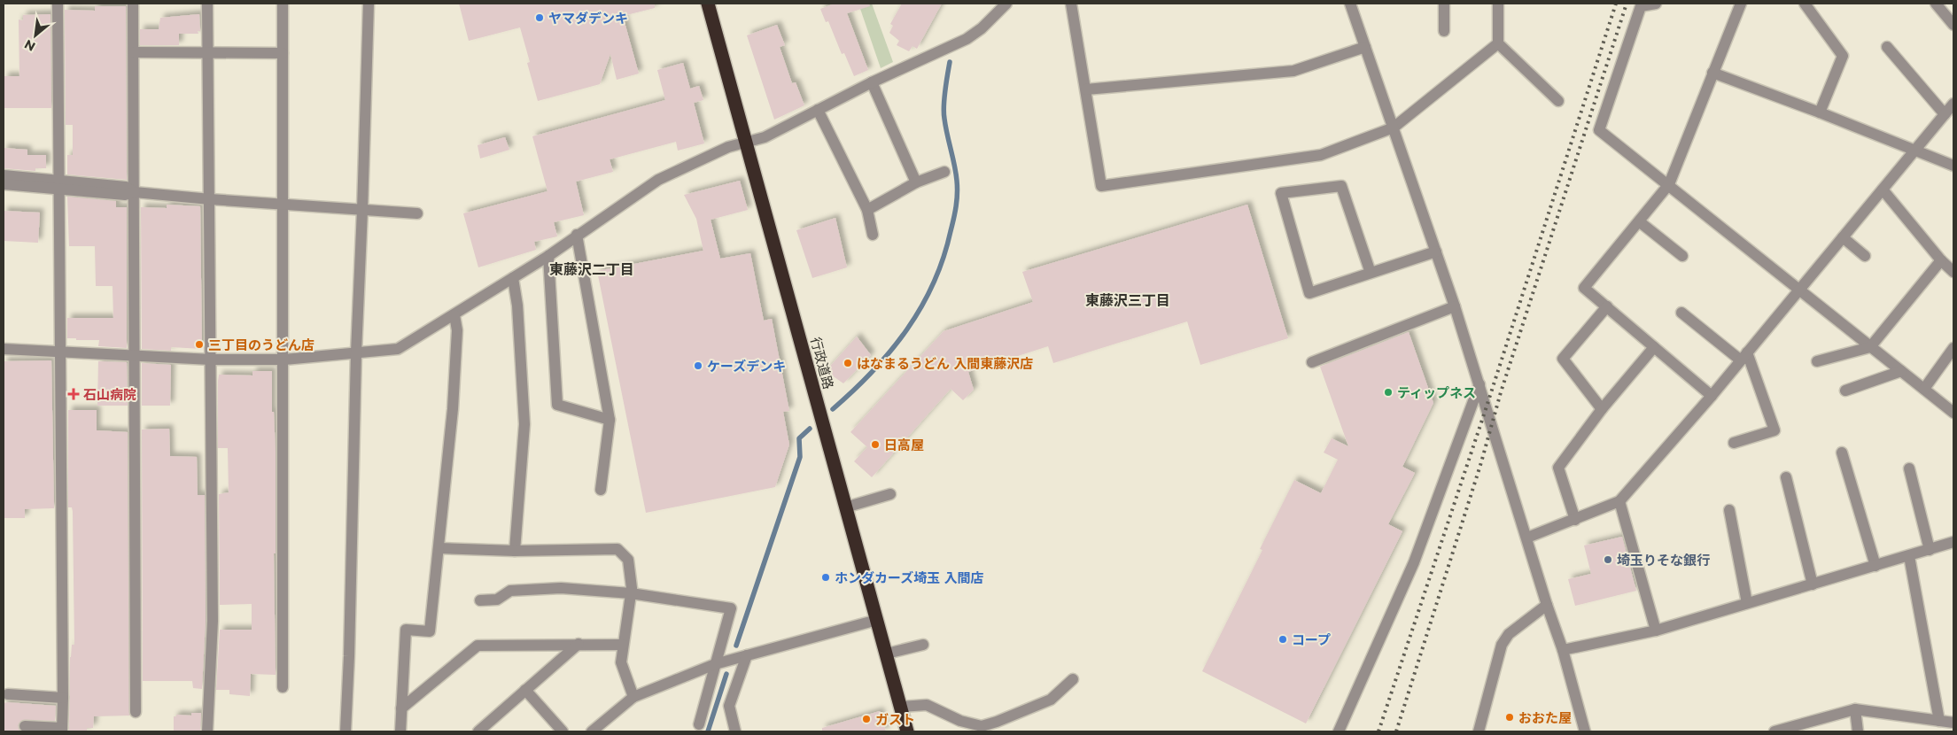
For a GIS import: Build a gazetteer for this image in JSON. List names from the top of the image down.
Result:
{
  "streets": {
    "highway": ["行政道路"]
  },
  "districts": ["東藤沢二丁目", "東藤沢三丁目"],
  "places": {
    "other": [
      "ヤマダデンキ",
      "三丁目のうどん店",
      "はなまるうどん 入間東藤沢店",
      "ケーズデンキ",
      "ティップネス",
      "日高屋",
      "埼玉りそな銀行",
      "ホンダカーズ埼玉 入間店",
      "コープ",
      "おおた屋",
      "ガスト"
    ],
    "health": ["石山病院"]
  },
  "north": "bottom left"
}
